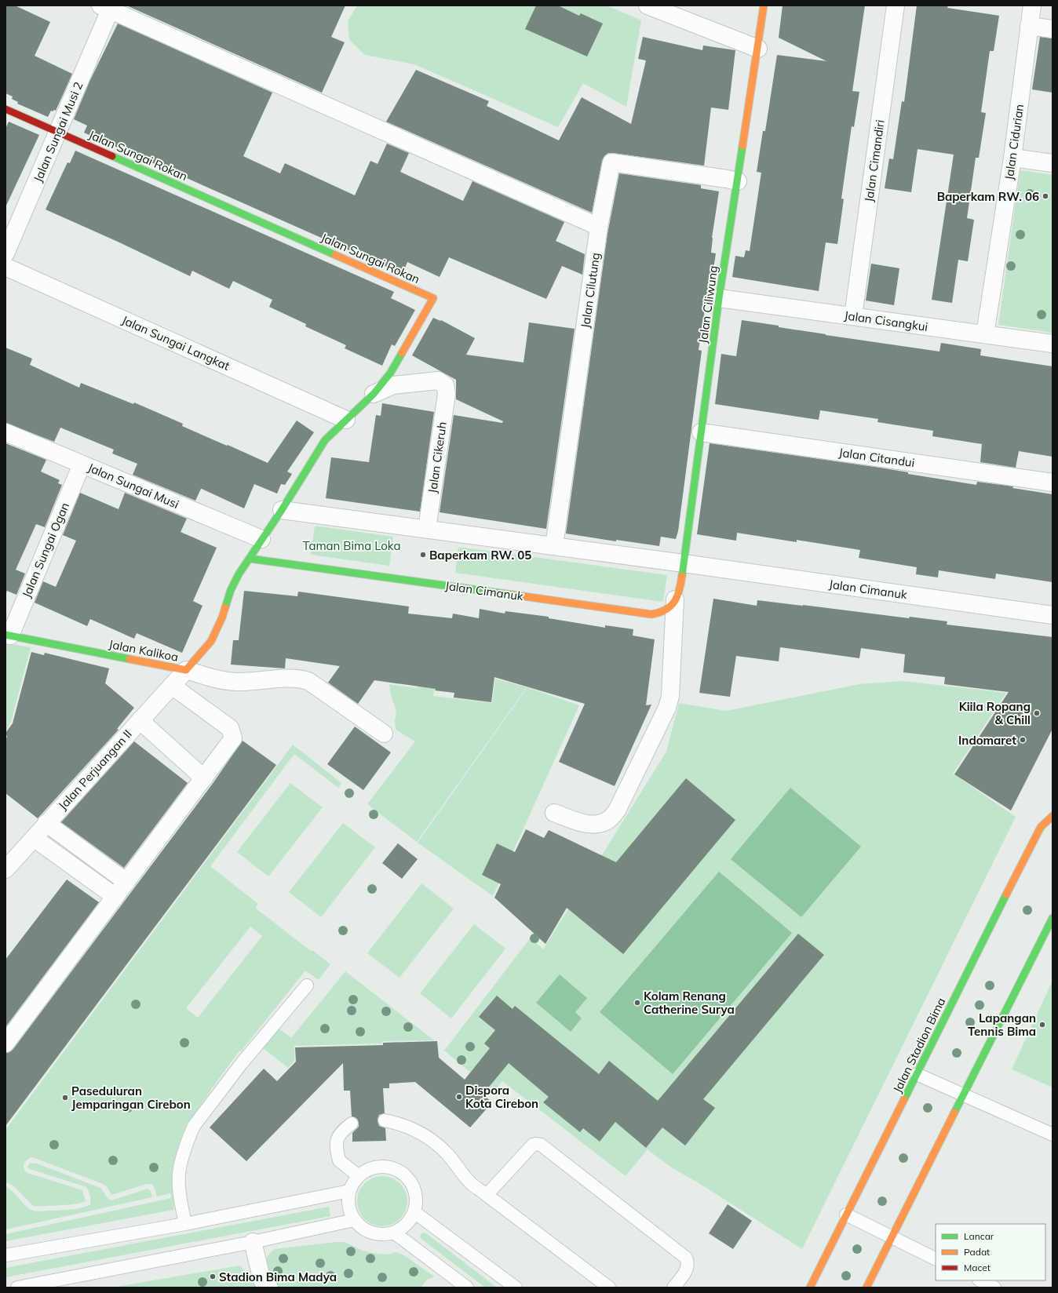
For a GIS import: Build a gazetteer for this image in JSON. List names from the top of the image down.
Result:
{
  "streets": {
    "street": [
      "Jalan Sungai Musi 2",
      "Jalan Cidurian",
      "Jalan Sungai Rokan",
      "Jalan Cimandiri",
      "Jalan Cilutung",
      "Jalan Ciliwung",
      "Jalan Cisangkui",
      "Jalan Sungai Langkat",
      "Jalan Cikeruh",
      "Jalan Citandui",
      "Jalan Sungai Musi",
      "Jalan Sungai Ogan",
      "Jalan Cimanuk",
      "Jalan Kalikoa",
      "Jalan Perjuangan II",
      "Jalan Stadion Bima"
    ]
  },
  "crossings": [
    ["Jalan Sungai Musi 2", "Jalan Sungai Rokan"],
    ["Jalan Cidurian", "Jalan Cisangkui"],
    ["Jalan Sungai Rokan", "Jalan Sungai Langkat"],
    ["Jalan Sungai Rokan", "Jalan Cikeruh"],
    ["Jalan Sungai Rokan", "Jalan Sungai Musi"],
    ["Jalan Sungai Rokan", "Jalan Cimanuk"],
    ["Jalan Sungai Rokan", "Jalan Kalikoa"],
    ["Jalan Cimandiri", "Jalan Cisangkui"],
    ["Jalan Cilutung", "Jalan Ciliwung"],
    ["Jalan Cilutung", "Jalan Cimanuk"],
    ["Jalan Ciliwung", "Jalan Cisangkui"],
    ["Jalan Ciliwung", "Jalan Citandui"],
    ["Jalan Ciliwung", "Jalan Cimanuk"],
    ["Jalan Cikeruh", "Jalan Cimanuk"],
    ["Jalan Sungai Musi", "Jalan Sungai Ogan"],
    ["Jalan Sungai Ogan", "Jalan Kalikoa"],
    ["Jalan Cimanuk", "Jalan Kalikoa"],
    ["Jalan Kalikoa", "Jalan Perjuangan II"]
  ],
  "parks": ["Taman Bima Loka"],
  "places": [
    "Baperkam RW. 06",
    "Baperkam RW. 05",
    "Kiila Ropang & Chill",
    "Indomaret",
    "Kolam Renang Catherine Surya",
    "Lapangan Tennis Bima",
    "Dispora Kota Cirebon",
    "Paseduluran Jemparingan Cirebon",
    "Stadion Bima Madya"
  ],
  "legend": ["Lancar", "Padat", "Macet"]
}
